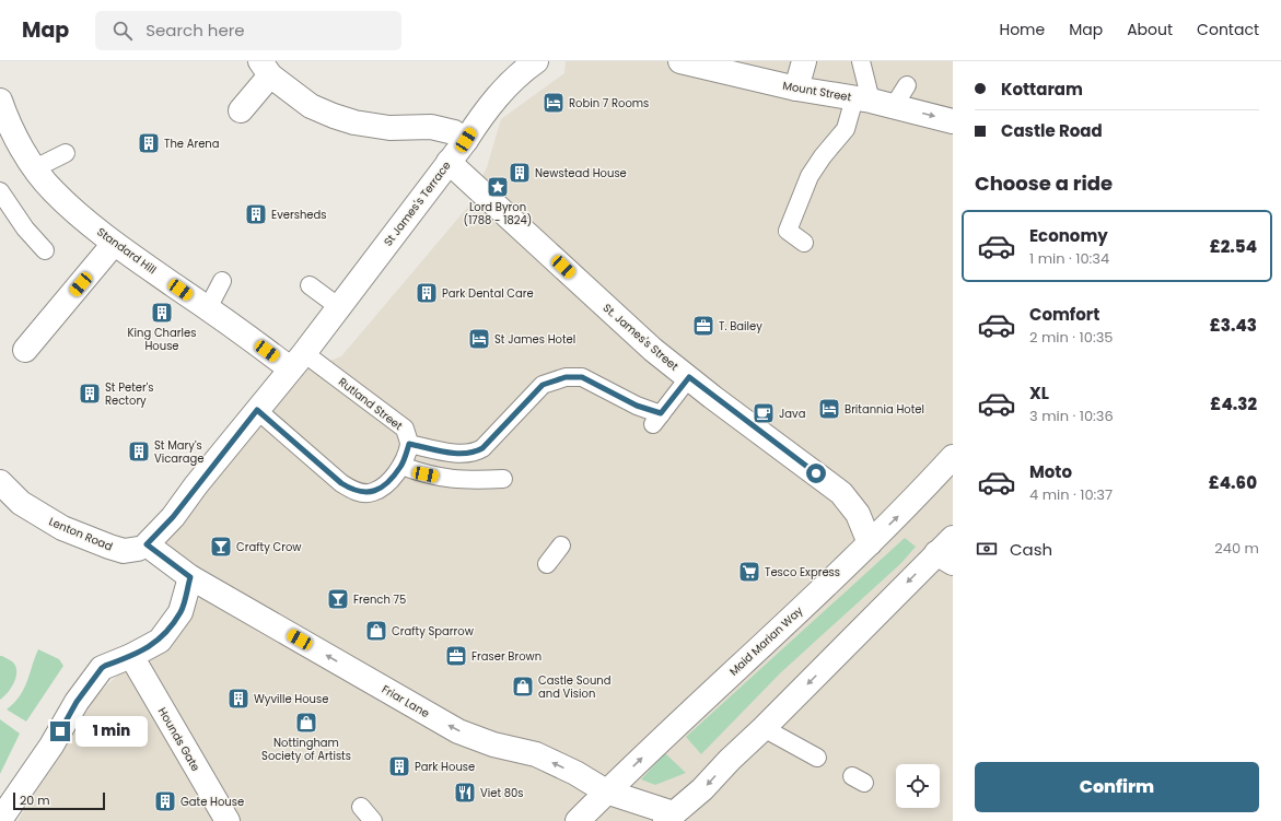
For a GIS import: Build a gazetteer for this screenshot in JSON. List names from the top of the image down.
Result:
{
  "streets": {
    "street": [
      "Mount Street",
      "St James's Terrace",
      "Standard Hill",
      "St. James's Street",
      "Lenton Road",
      "Maid Marian Way",
      "Friar Lane",
      "Hounds Gate"
    ],
    "lane": ["Rutland Street"]
  },
  "crossings": [
    ["St James's Terrace", "Standard Hill"],
    ["St James's Terrace", "St. James's Street"],
    ["St James's Terrace", "Rutland Street"],
    ["Standard Hill", "Rutland Street"],
    ["St. James's Street", "Maid Marian Way"],
    ["Lenton Road", "Friar Lane"],
    ["Maid Marian Way", "Friar Lane"]
  ],
  "one_way": ["Friar Lane"],
  "places": {
    "hotel": ["Robin 7 Rooms", "St James Hotel", "Britannia Hotel"],
    "building": [
      "The Arena",
      "Newstead House",
      "Eversheds",
      "Park Dental Care",
      "King Charles House",
      "St Peter's Rectory",
      "St Mary's Vicarage",
      "Wyville House",
      "Park House",
      "Gate House"
    ],
    "place": ["Lord Byron (1788 - 1824)"],
    "office": ["T. Bailey", "Fraser Brown"],
    "cafe": ["Java"],
    "bar": ["Crafty Crow", "French 75"],
    "supermarket": ["Tesco Express"],
    "shop": ["Crafty Sparrow", "Castle Sound and Vision", "Nottingham Society of Artists"],
    "restaurant": ["Viet 80s"]
  },
  "scale_bar": "20 m",
  "page": {
    "header": "Map",
    "search": "Search here",
    "nav": [
      "Home",
      "Map",
      "About",
      "Contact"
    ],
    "banner": ["Kottaram", "Castle Road"],
    "heading": "Choose a ride",
    "list": [
      {
        "name": "Economy",
        "note": "1 min · 10:34",
        "value": "£2.54"
      },
      {
        "name": "Comfort",
        "note": "2 min · 10:35",
        "value": "£3.43"
      },
      {
        "name": "XL",
        "note": "3 min · 10:36",
        "value": "£4.32"
      },
      {
        "name": "Moto",
        "note": "4 min · 10:37",
        "value": "£4.60"
      }
    ],
    "pay": ["Cash", "240 m"],
    "bubble": "1 min",
    "buttons": "Confirm",
    "scale": "20 m"
  }
}
